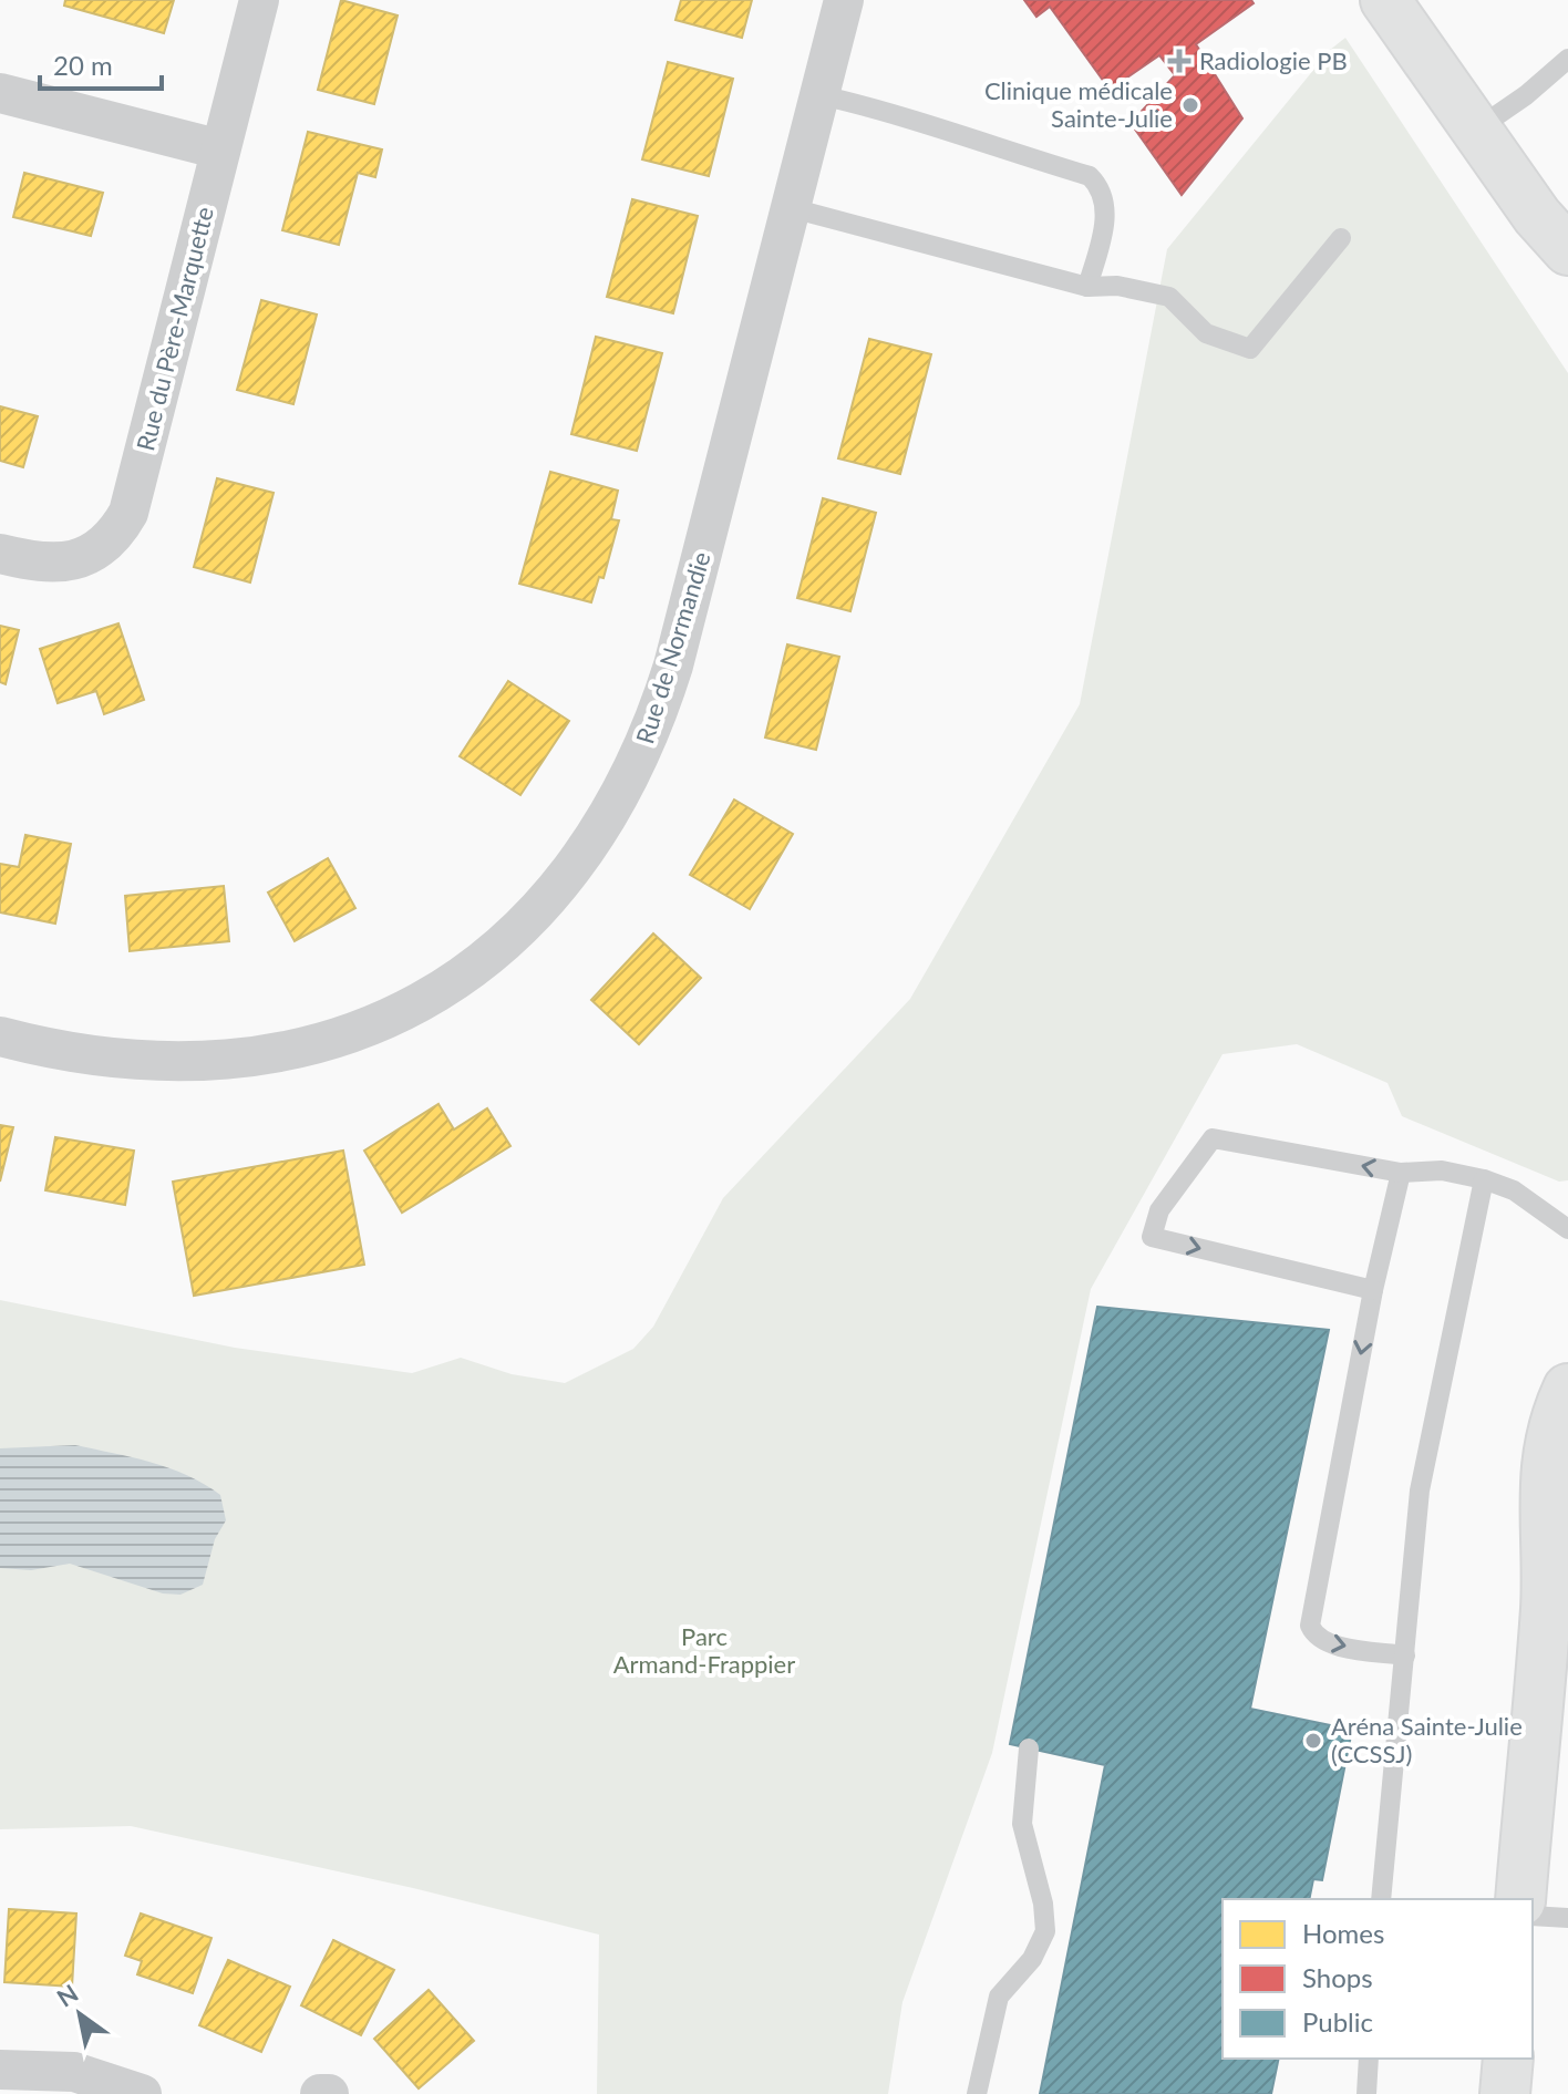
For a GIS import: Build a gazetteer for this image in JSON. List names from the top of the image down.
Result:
{
  "streets": {
    "street": ["Rue du Père-Marquette", "Rue de Normandie"]
  },
  "parks": ["Parc Armand-Frappier"],
  "places": {
    "health": ["Radiologie PB"],
    "other": ["Clinique médicale Sainte-Julie", "Aréna Sainte-Julie (CCSSJ)"]
  },
  "legend": ["Homes", "Shops", "Public"],
  "scale_bar": "20 m",
  "north": "top left"
}
